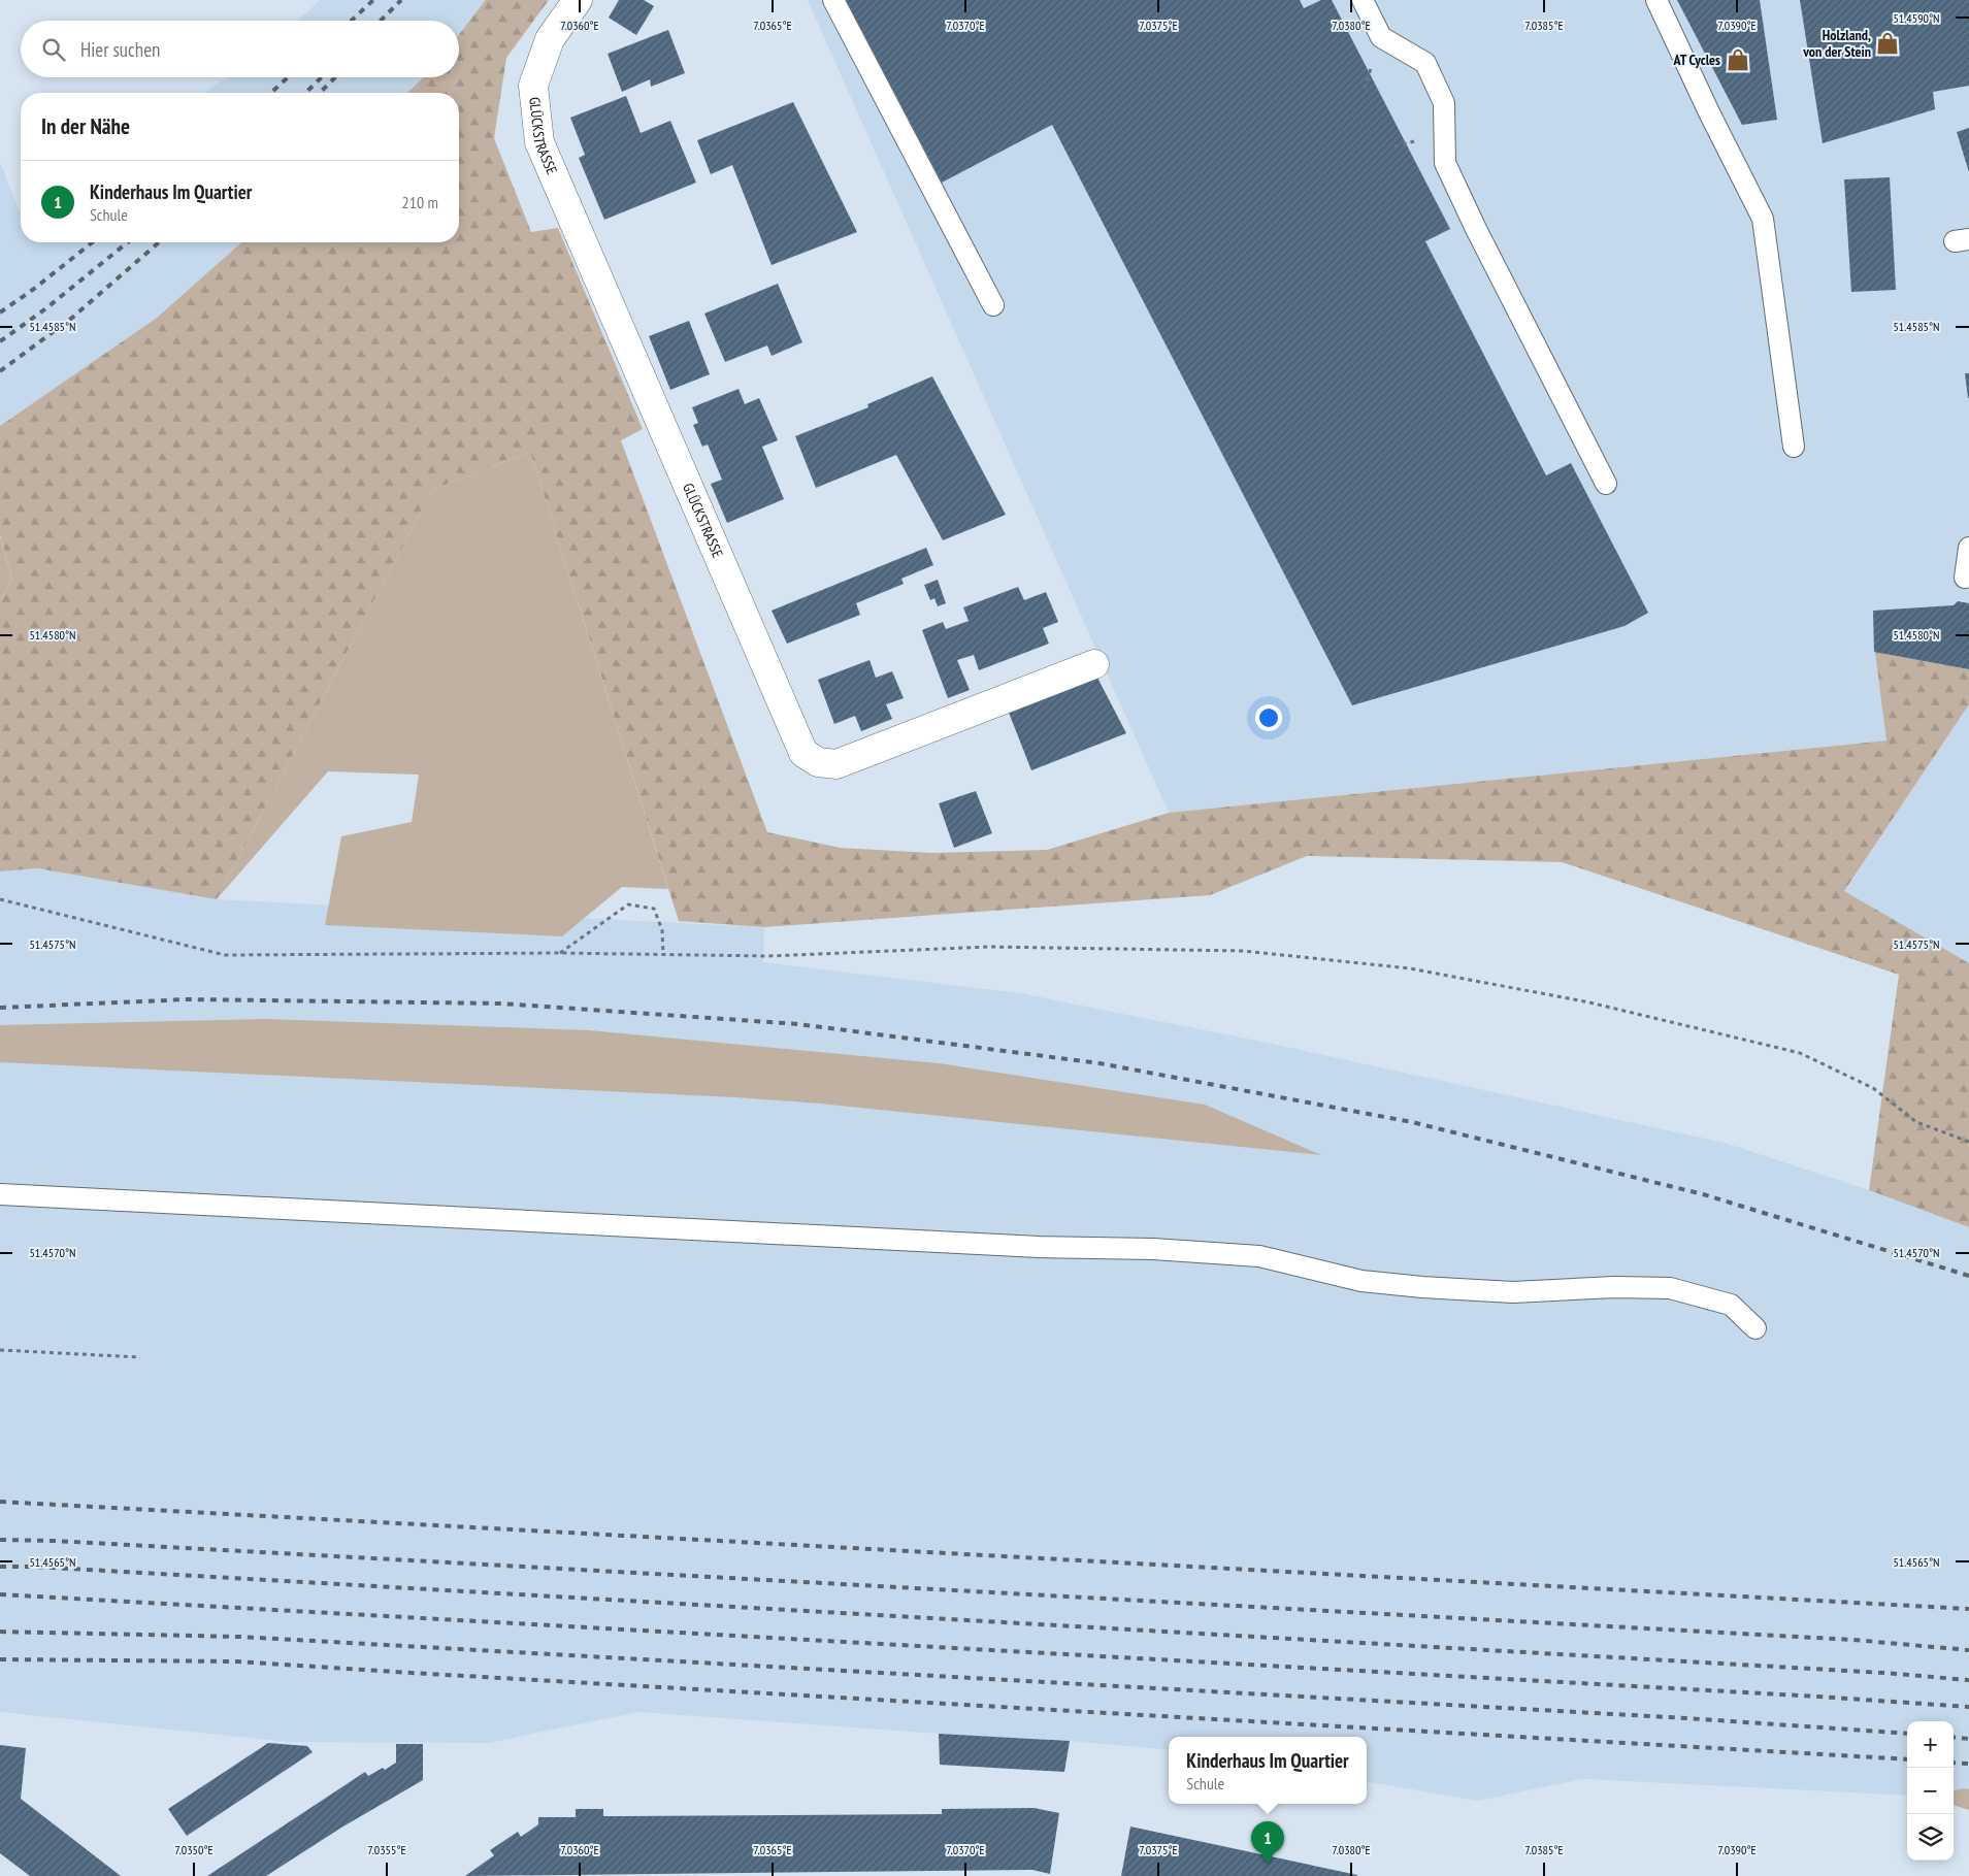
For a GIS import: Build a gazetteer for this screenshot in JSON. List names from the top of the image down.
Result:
{
  "streets": {
    "street": ["GLÜCKSTRASSE"]
  },
  "places": {
    "shop": ["Holzland, von der Stein", "AT Cycles"]
  },
  "page": {
    "search": "Hier suchen",
    "heading": "In der Nähe",
    "list": [
      {
        "mark": "1",
        "name": "Kinderhaus Im Quartier",
        "note": "Schule",
        "value": "210 m"
      }
    ],
    "map_buttons": ["+", "−"],
    "popup": ["Kinderhaus Im Quartier", "Schule"],
    "pins": "1"
  },
  "coordinates": [
    "51.4590°N",
    "7.0360°E",
    "7.0365°E",
    "7.0370°E",
    "7.0375°E",
    "7.0380°E",
    "7.0385°E",
    "7.0390°E",
    "51.4585°N",
    "51.4580°N",
    "51.4575°N",
    "51.4570°N",
    "51.4565°N",
    "7.0350°E",
    "7.0355°E"
  ]
}
